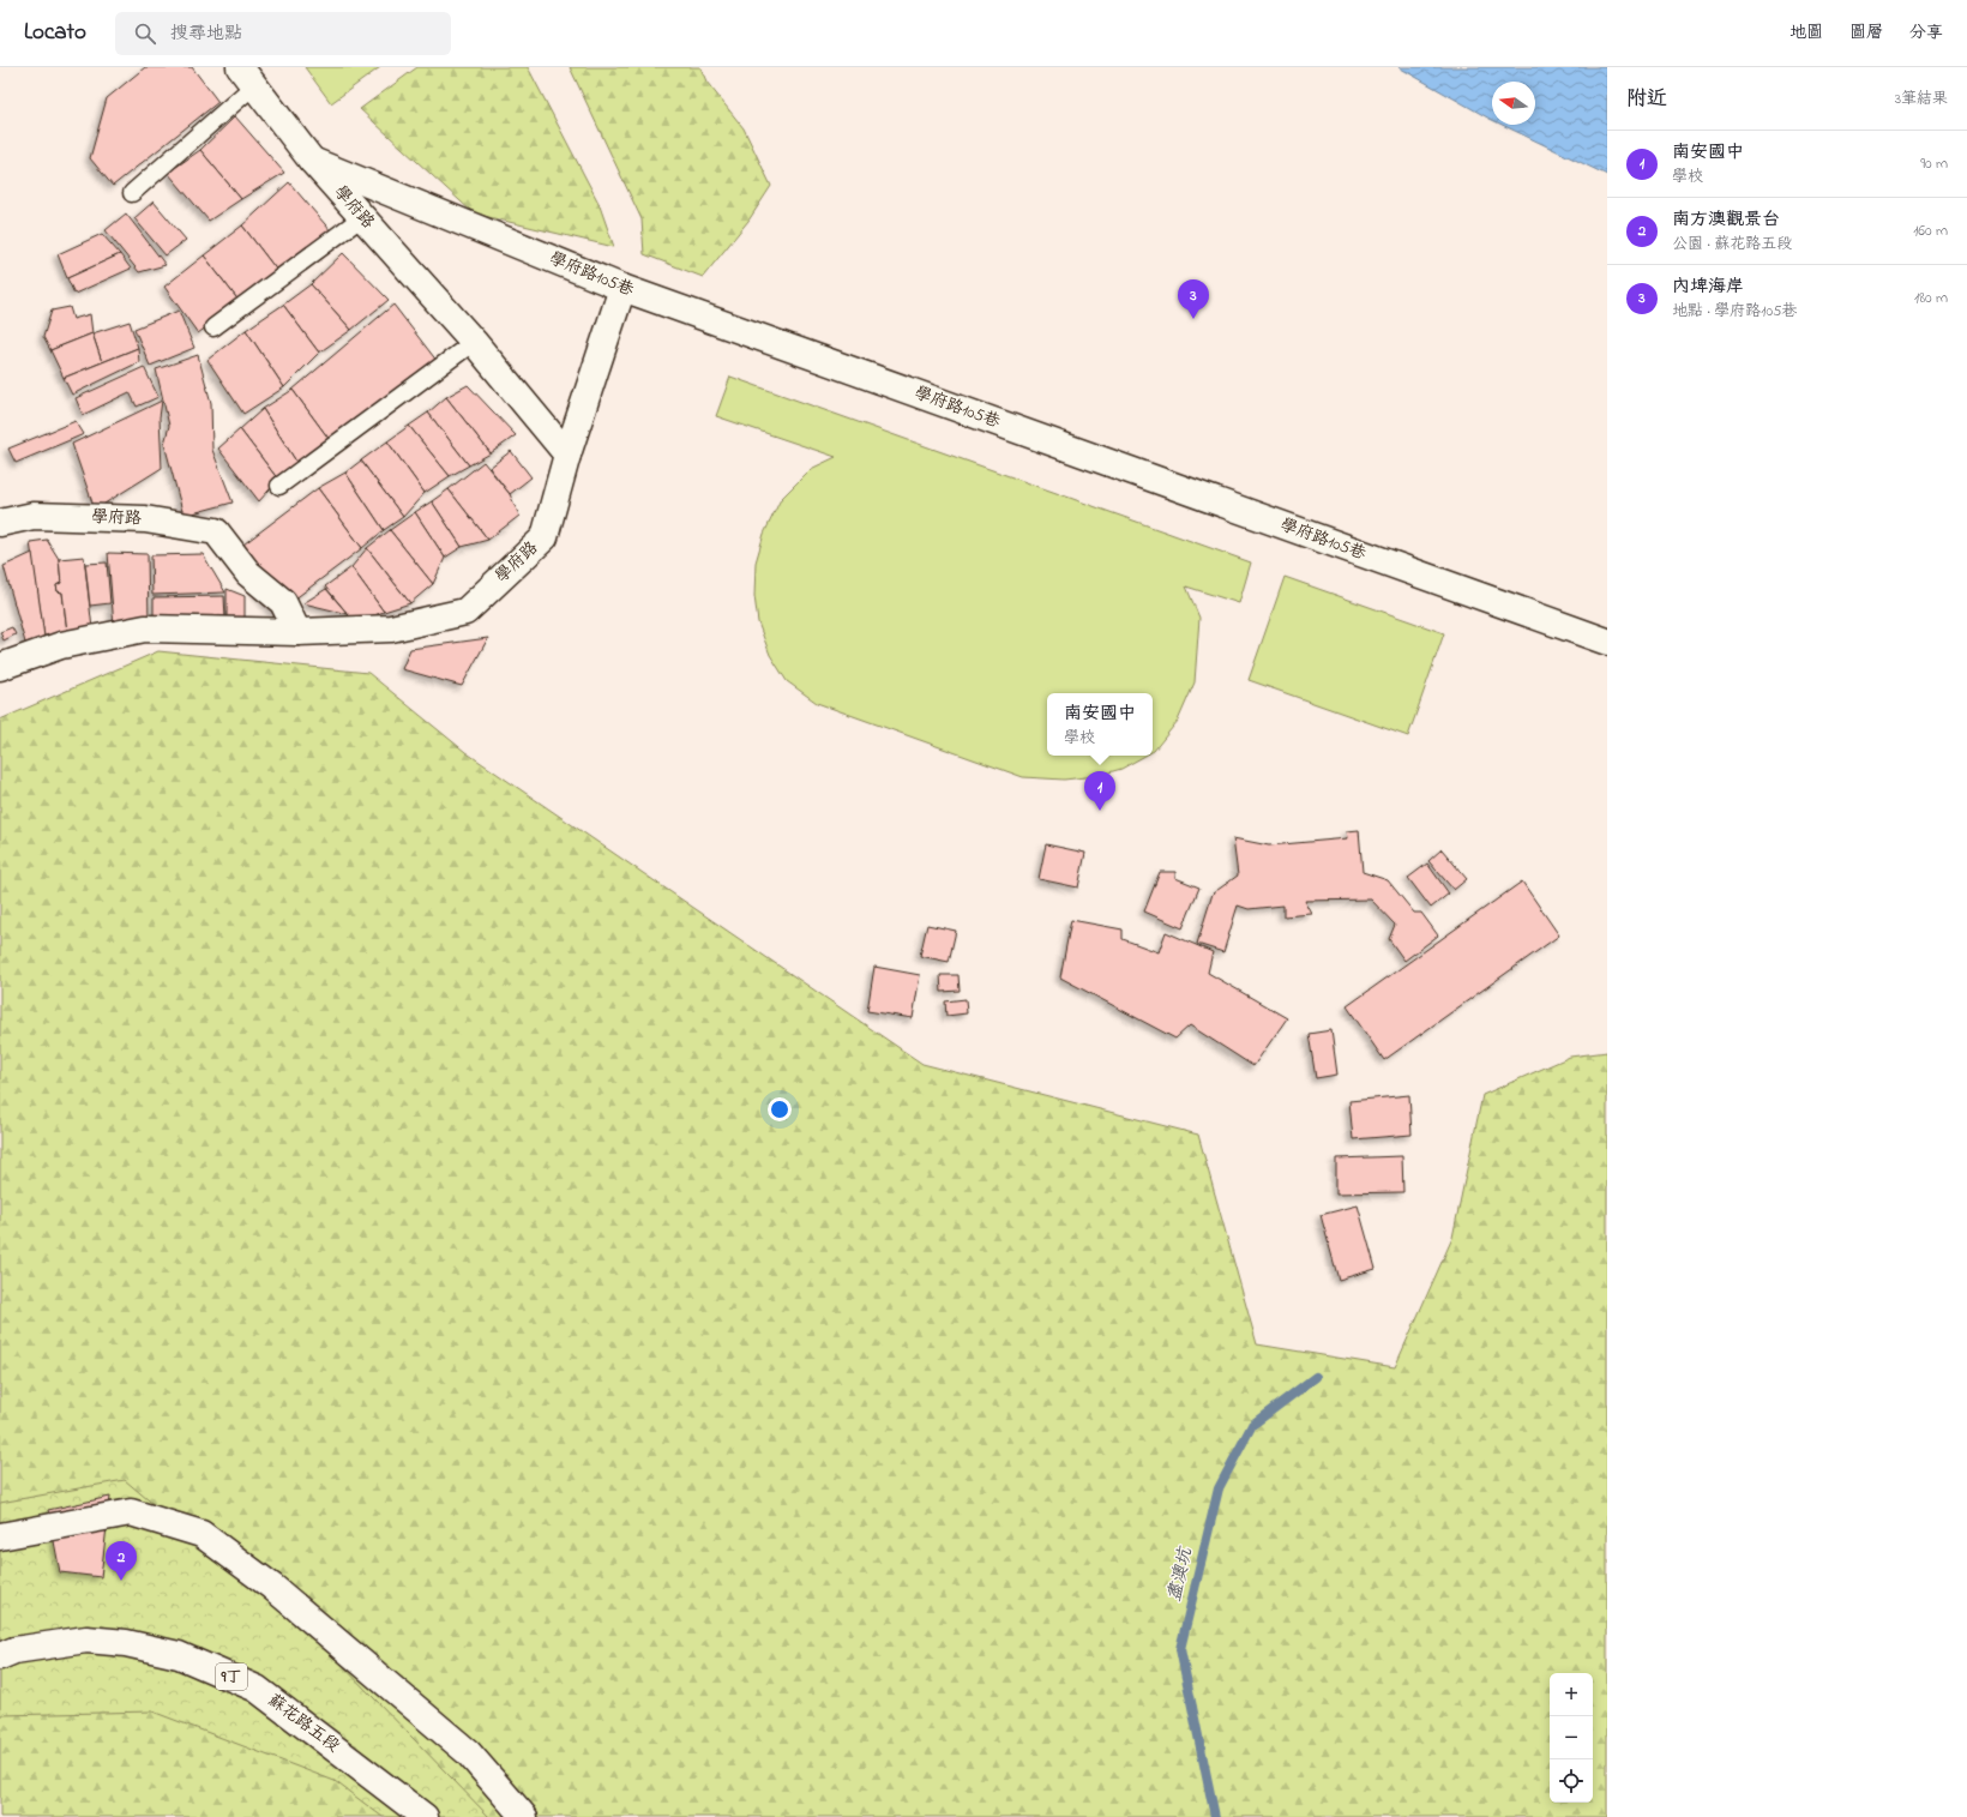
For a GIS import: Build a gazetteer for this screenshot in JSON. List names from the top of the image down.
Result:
{
  "streets": {
    "street": [
      "學府路",
      "學府路105巷",
      "9丁",
      "蘇花路五段"
    ]
  },
  "crossings": [
    ["學府路", "學府路105巷"]
  ],
  "water": ["盡澳坑"],
  "north": "left",
  "page": {
    "header": "Locato",
    "search": "搜尋地點",
    "nav": ["地圖", "圖層", "分享"],
    "heading": ["附近", "3筆結果"],
    "list": [
      {
        "mark": "1",
        "name": "南安國中",
        "note": "學校",
        "value": "90 m"
      },
      {
        "mark": "2",
        "name": "南方澳觀景台",
        "note": "公園 · 蘇花路五段",
        "value": "160 m"
      },
      {
        "mark": "3",
        "name": "內埤海岸",
        "note": "地點 · 學府路105巷",
        "value": "180 m"
      }
    ],
    "pins": ["3", "1", "2"],
    "popup": ["南安國中", "學校"],
    "map_buttons": ["+", "−"]
  }
}
